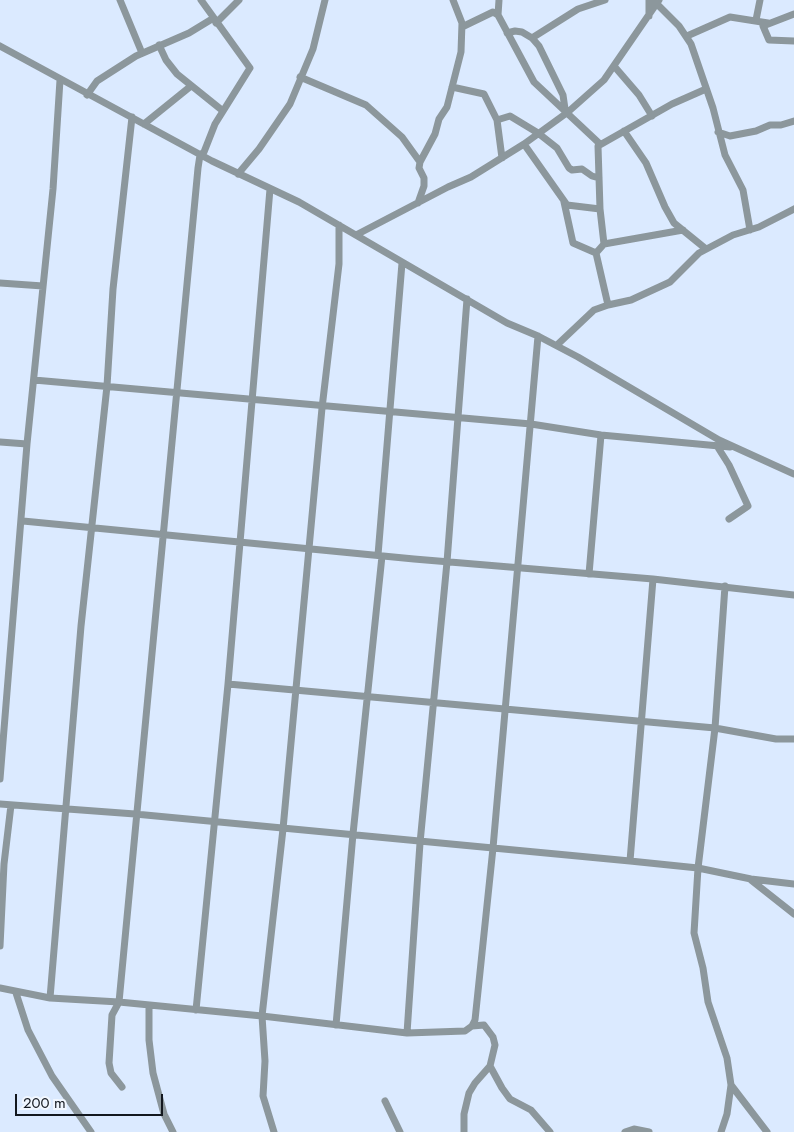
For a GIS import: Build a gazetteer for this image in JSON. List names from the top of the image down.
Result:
{
  "scale_bar": "200 m"
}
